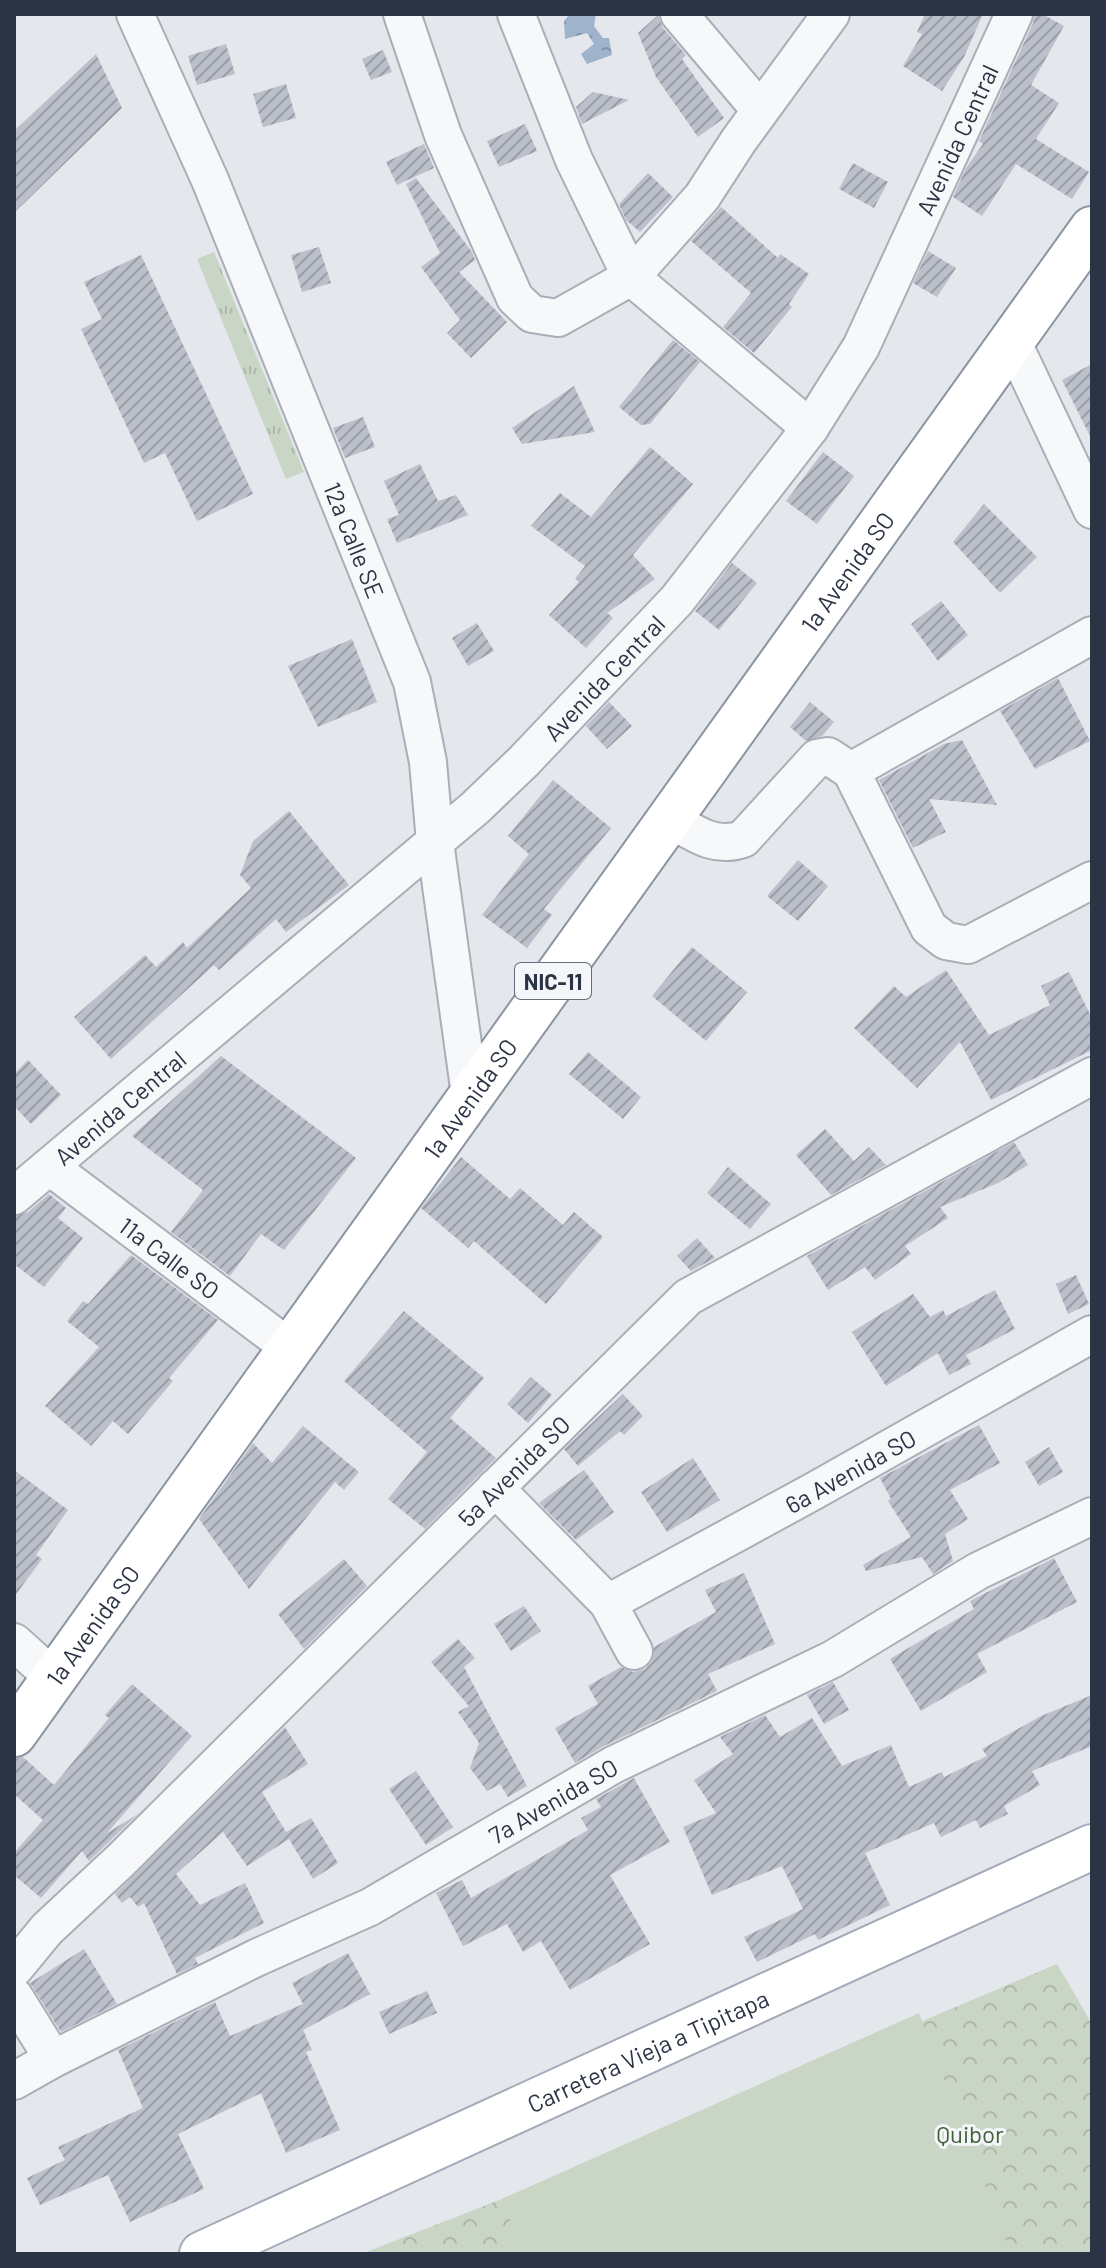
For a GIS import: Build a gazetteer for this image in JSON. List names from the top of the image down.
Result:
{
  "streets": {
    "main road": ["1a Avenida SO", "NIC-11", "Carretera Vieja a Tipitapa"],
    "street": [
      "Avenida Central",
      "12a Calle SE",
      "11a Calle SO",
      "6a Avenida SO",
      "5a Avenida SO",
      "7a Avenida SO"
    ]
  },
  "crossings": [
    ["Avenida Central", "12a Calle SE"],
    ["Avenida Central", "11a Calle SO"],
    ["12a Calle SE", "1a Avenida SO"],
    ["1a Avenida SO", "11a Calle SO"]
  ],
  "parks": ["Quibor"]
}
